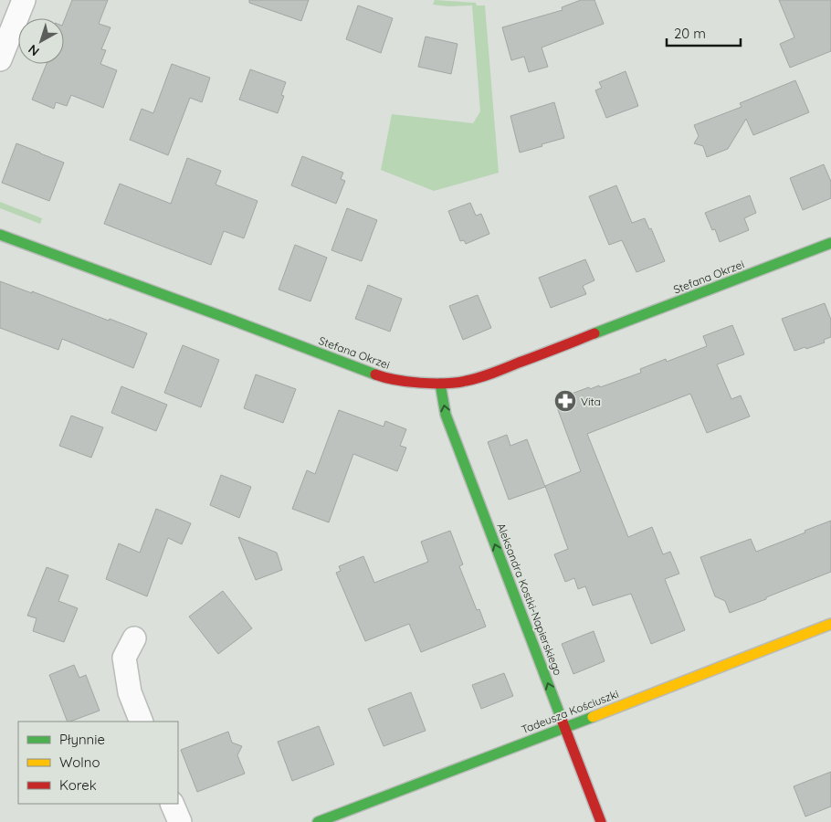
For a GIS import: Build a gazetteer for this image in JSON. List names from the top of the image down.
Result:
{
  "streets": {
    "street": ["Stefana Okrzei", "Aleksandra Kostki-Napierskiego", "Tadeusza Kościuszki"]
  },
  "crossings": [
    ["Stefana Okrzei", "Aleksandra Kostki-Napierskiego"],
    ["Aleksandra Kostki-Napierskiego", "Tadeusza Kościuszki"]
  ],
  "one_way": ["Aleksandra Kostki-Napierskiego"],
  "places": {
    "pharmacy": ["Vita"]
  },
  "legend": ["Płynnie", "Wolno", "Korek"],
  "scale_bar": "20 m",
  "north": "bottom left"
}
